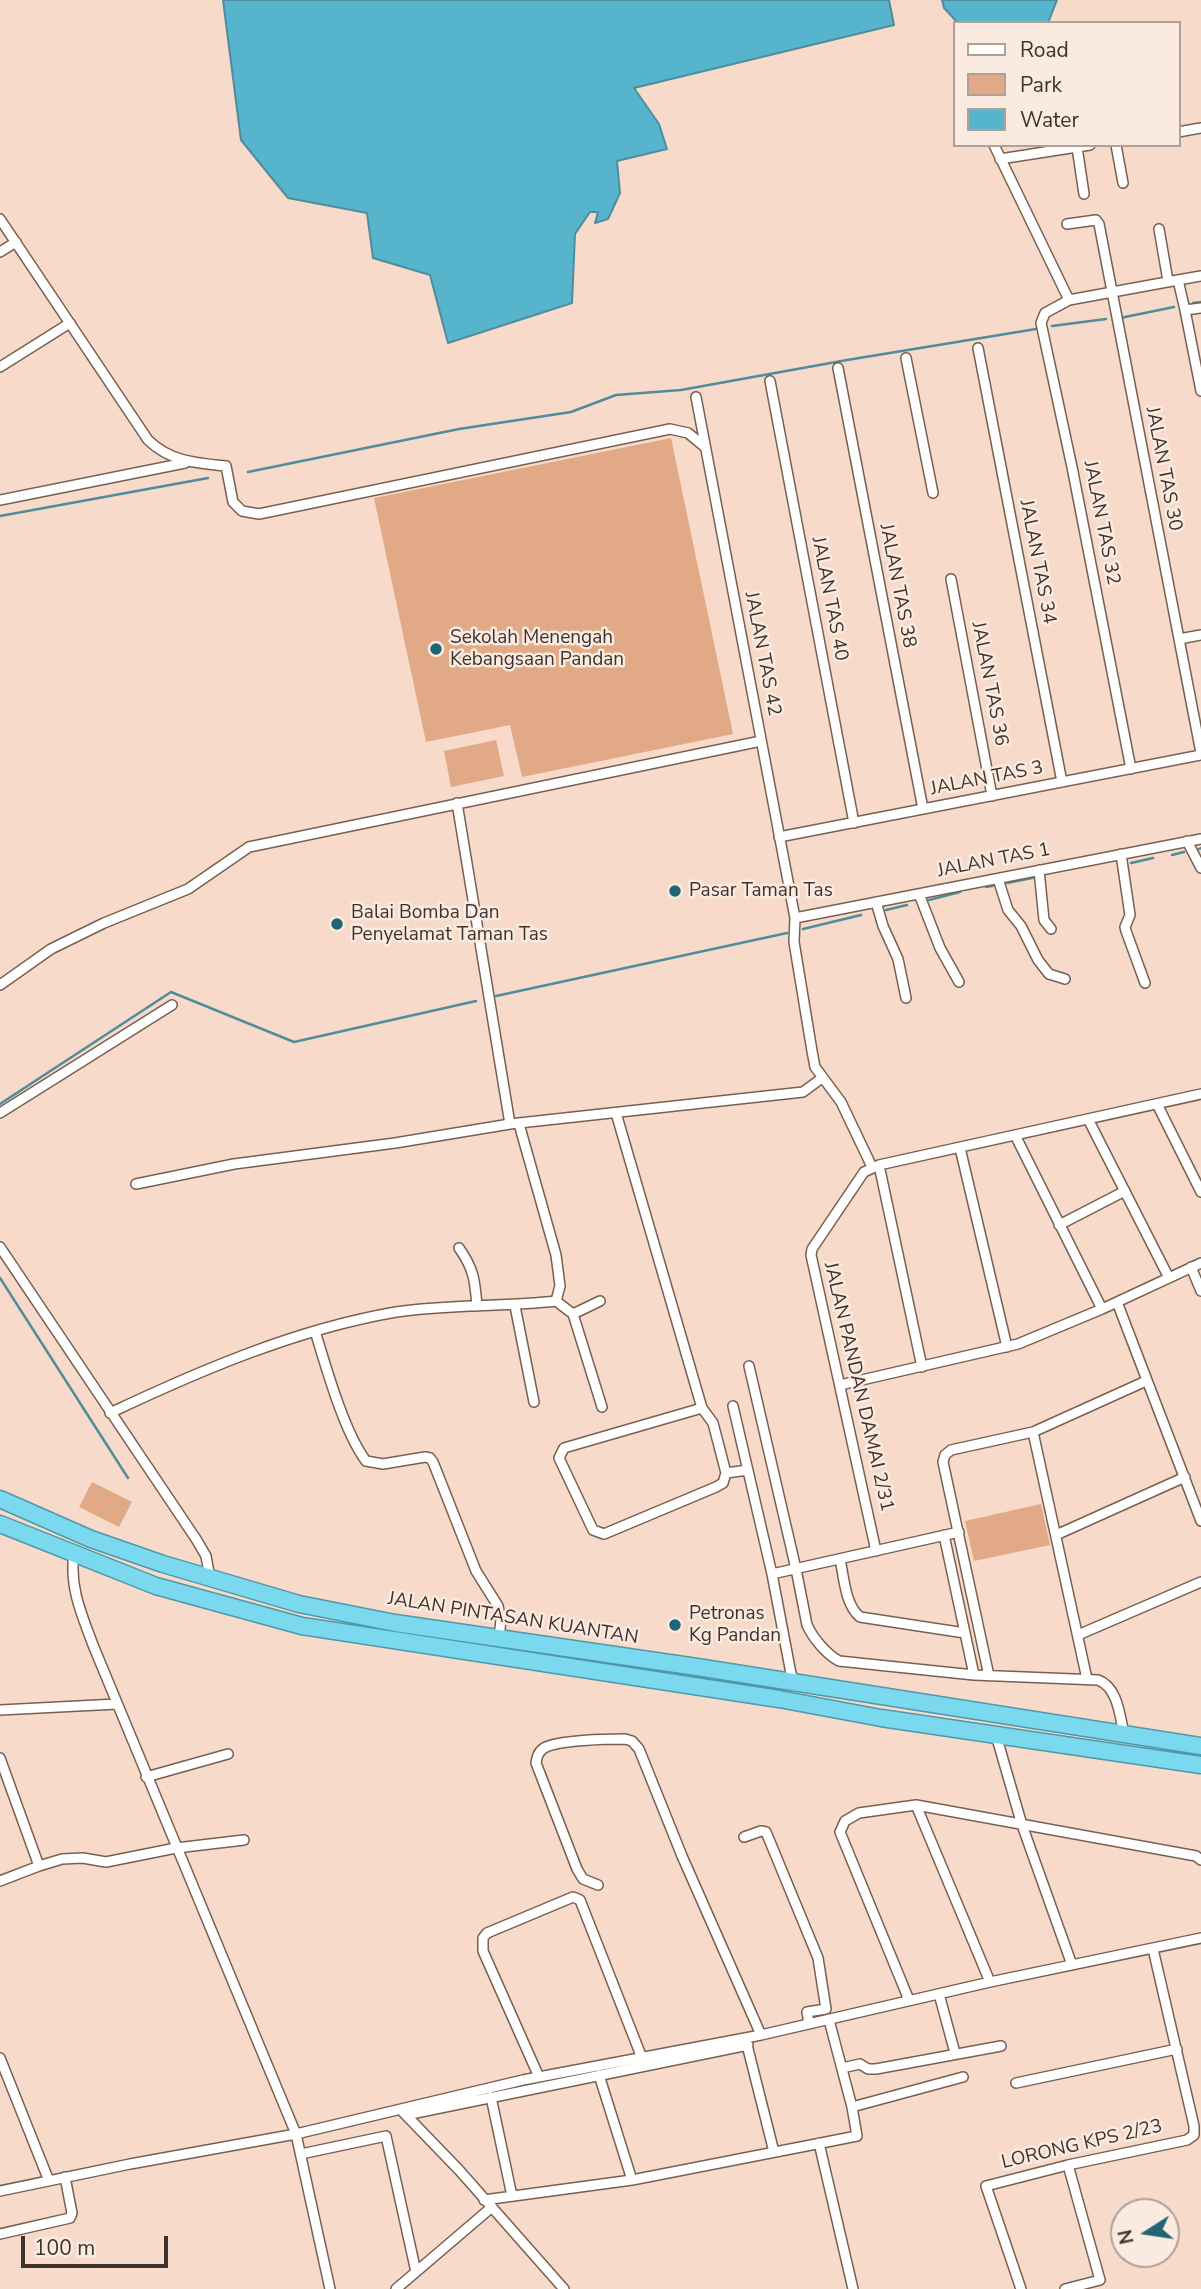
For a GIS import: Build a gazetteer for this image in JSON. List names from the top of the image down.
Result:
{
  "streets": {
    "highway": ["JALAN PINTASAN KUANTAN"],
    "street": [
      "JALAN TAS 30",
      "JALAN TAS 32",
      "JALAN TAS 34",
      "JALAN TAS 38",
      "JALAN TAS 40",
      "JALAN TAS 42",
      "JALAN TAS 36",
      "JALAN TAS 3",
      "JALAN TAS 1",
      "JALAN PANDAN DAMAI 2/31",
      "LORONG KPS 2/23"
    ]
  },
  "crossings": [
    ["JALAN TAS 30", "JALAN TAS 3"],
    ["JALAN TAS 32", "JALAN TAS 3"],
    ["JALAN TAS 34", "JALAN TAS 3"],
    ["JALAN TAS 38", "JALAN TAS 3"],
    ["JALAN TAS 40", "JALAN TAS 3"],
    ["JALAN TAS 42", "JALAN TAS 3"],
    ["JALAN TAS 42", "JALAN TAS 1"],
    ["JALAN TAS 42", "JALAN PANDAN DAMAI 2/31"],
    ["JALAN TAS 36", "JALAN TAS 3"]
  ],
  "places": [
    "Sekolah Menengah Kebangsaan Pandan",
    "Pasar Taman Tas",
    "Balai Bomba Dan Penyelamat Taman Tas",
    "Petronas Kg Pandan"
  ],
  "legend": ["Road", "Park", "Water"],
  "scale_bar": "100 m",
  "north": "left"
}
